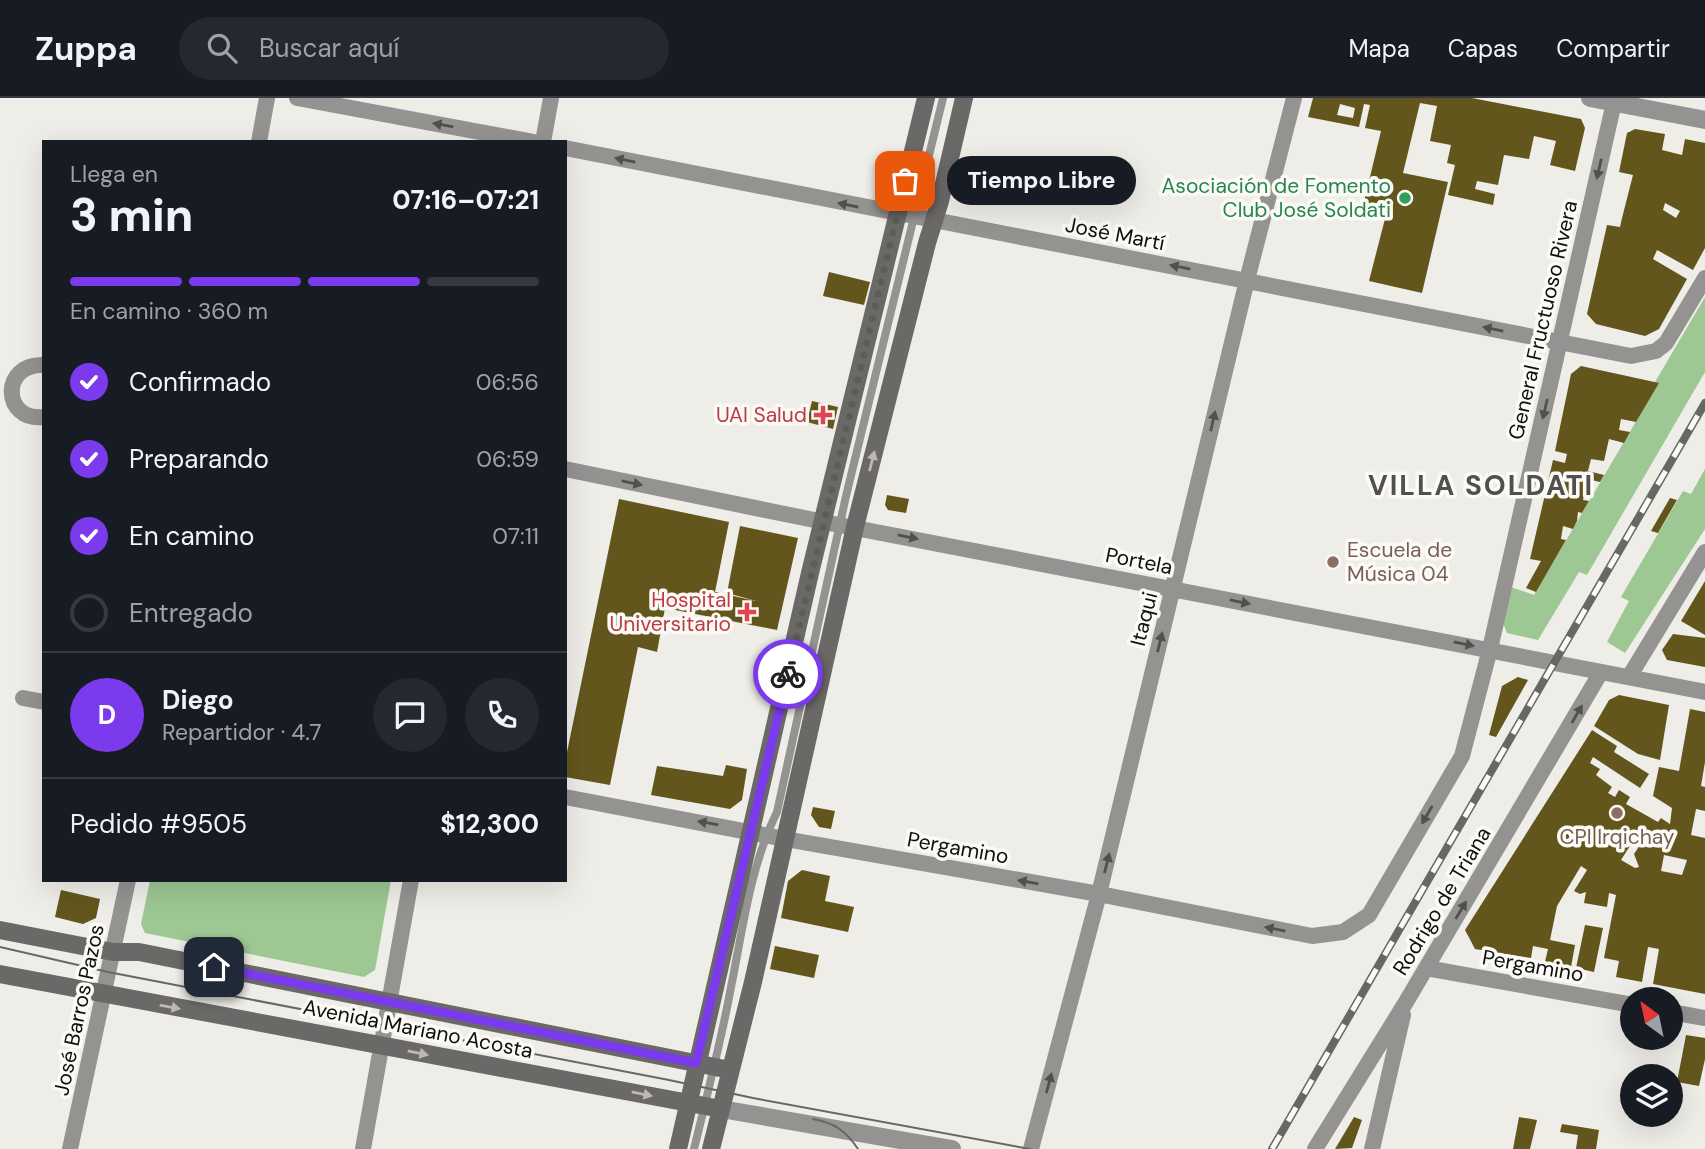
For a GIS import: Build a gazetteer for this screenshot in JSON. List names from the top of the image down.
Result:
{
  "streets": {
    "main road": ["Avenida Mariano Acosta"],
    "street": [
      "José Martí",
      "General Fructuoso Rivera",
      "Portela",
      "Itaqui",
      "Pergamino",
      "Rodrigo de Triana",
      "José Barros Pazos"
    ]
  },
  "crossings": [
    ["José Martí", "General Fructuoso Rivera"],
    ["José Martí", "Itaqui"],
    ["General Fructuoso Rivera", "Portela"],
    ["General Fructuoso Rivera", "Pergamino"],
    ["Portela", "Itaqui"],
    ["Portela", "Rodrigo de Triana"],
    ["Itaqui", "Pergamino"],
    ["Pergamino", "Rodrigo de Triana"],
    ["José Barros Pazos", "Avenida Mariano Acosta"]
  ],
  "one_way": [
    "José Martí",
    "General Fructuoso Rivera",
    "Portela",
    "Itaqui",
    "Pergamino",
    "Rodrigo de Triana"
  ],
  "districts": ["VILLA SOLDATI"],
  "places": {
    "other": [
      "Tiempo Libre",
      "Asociación de Fomento Club José Soldati",
      "Escuela de Música 04",
      "CPI Irqichay"
    ],
    "health": ["UAI Salud", "Hospital Universitario"]
  },
  "north": "top left",
  "page": {
    "header": "Zuppa",
    "search": "Buscar aquí",
    "nav": ["Mapa", "Capas", "Compartir"],
    "heading": ["3 min", "Llega en", "07:16–07:21"],
    "panel": [
      "Diego",
      "Repartidor · 4.7",
      "Pedido #9505",
      "$12,300"
    ],
    "bubble": "Tiempo Libre",
    "bar": "En camino · 360 m",
    "list": [
      ["Confirmado", "06:56"],
      ["Preparando", "06:59"],
      ["En camino", "07:11"],
      "Entregado"
    ],
    "round": "D"
  }
}
